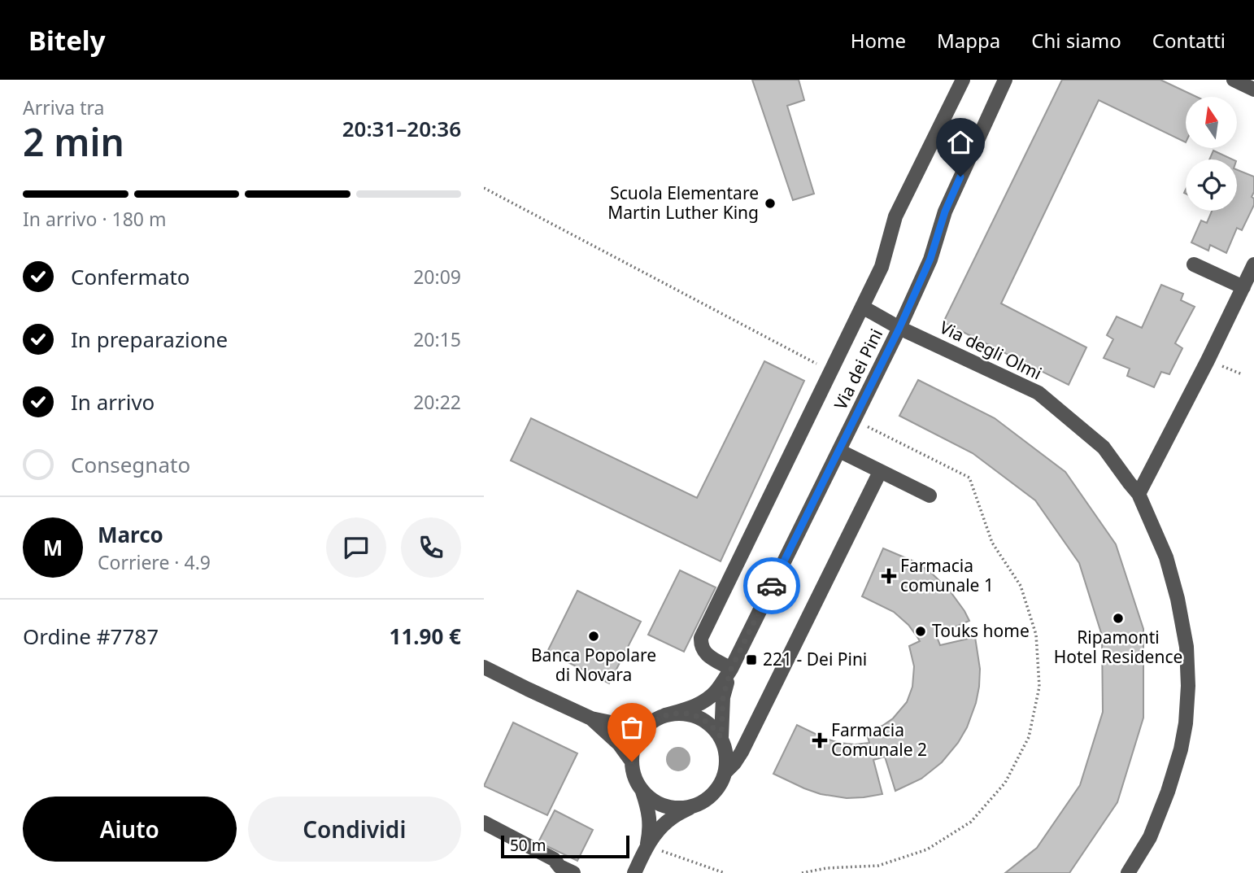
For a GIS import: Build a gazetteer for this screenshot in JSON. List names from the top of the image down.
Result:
{
  "streets": {
    "street": ["Via degli Olmi", "Via dei Pini"]
  },
  "crossings": [
    ["Via degli Olmi", "Via dei Pini"]
  ],
  "places": {
    "other": [
      "Scuola Elementare Martin Luther King",
      "Ripamonti Hotel Residence",
      "Touks home",
      "Banca Popolare di Novara"
    ],
    "health": ["Farmacia comunale 1", "Farmacia Comunale 2"],
    "transit": ["221 - Dei Pini"]
  },
  "scale_bar": "50 m",
  "north": "top",
  "page": {
    "header": "Bitely",
    "nav": [
      "Home",
      "Mappa",
      "Chi siamo",
      "Contatti"
    ],
    "heading": ["2 min", "Arriva tra", "20:31–20:36"],
    "panel": [
      "Marco",
      "Corriere · 4.9",
      "Ordine #7787",
      "11.90 €"
    ],
    "bar": "In arrivo · 180 m",
    "list": [
      ["Confermato", "20:09"],
      ["In preparazione", "20:15"],
      ["In arrivo", "20:22"],
      "Consegnato"
    ],
    "round": "M",
    "buttons": ["Aiuto", "Condividi"],
    "scale": "50 m"
  }
}
